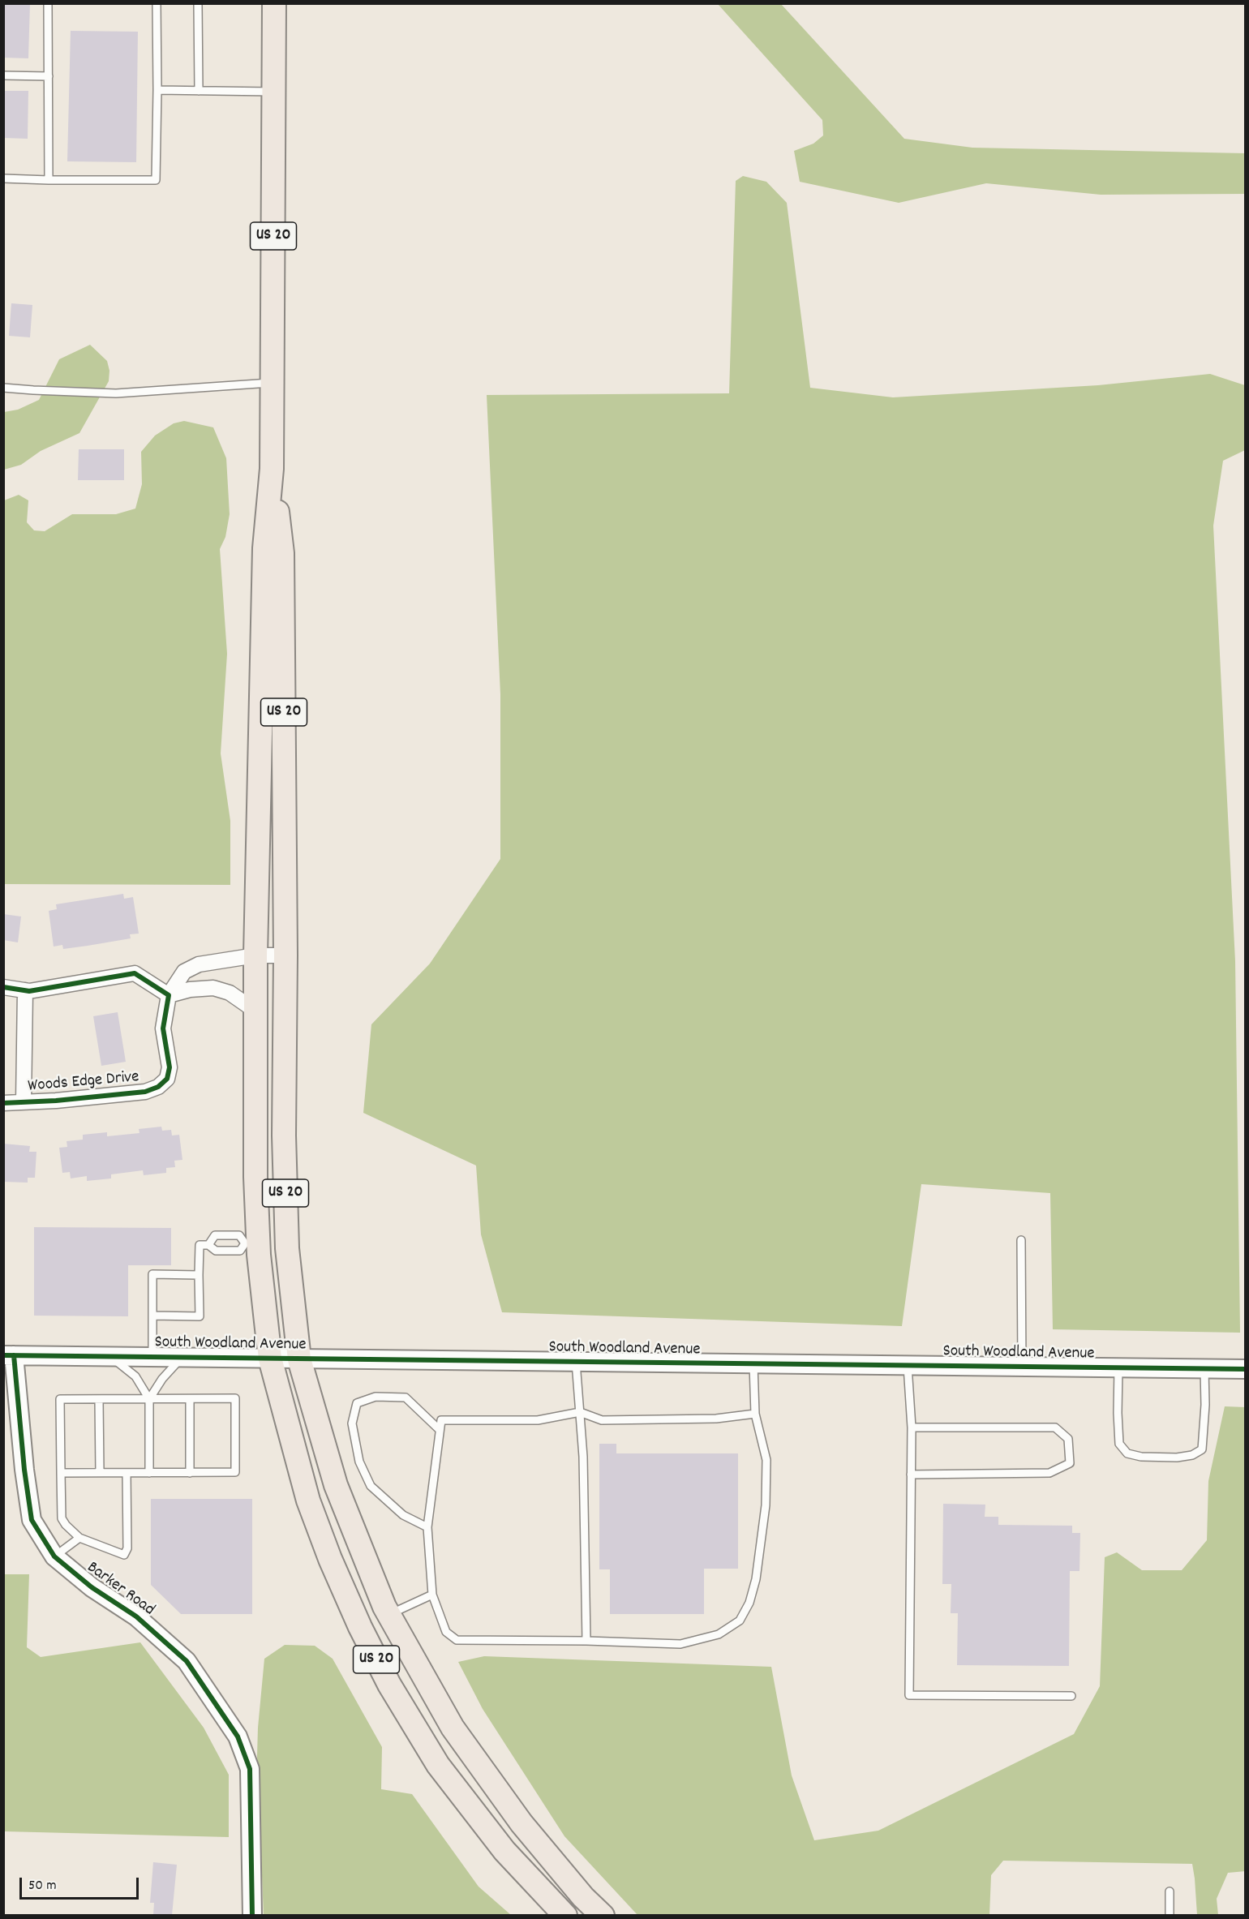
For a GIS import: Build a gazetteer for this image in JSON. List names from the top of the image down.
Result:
{
  "streets": {
    "main road": ["US 20"],
    "street": ["Woods Edge Drive", "South Woodland Avenue", "Barker Road"]
  },
  "crossings": [
    ["US 20", "South Woodland Avenue"],
    ["South Woodland Avenue", "Barker Road"]
  ],
  "scale_bar": "50 m"
}
